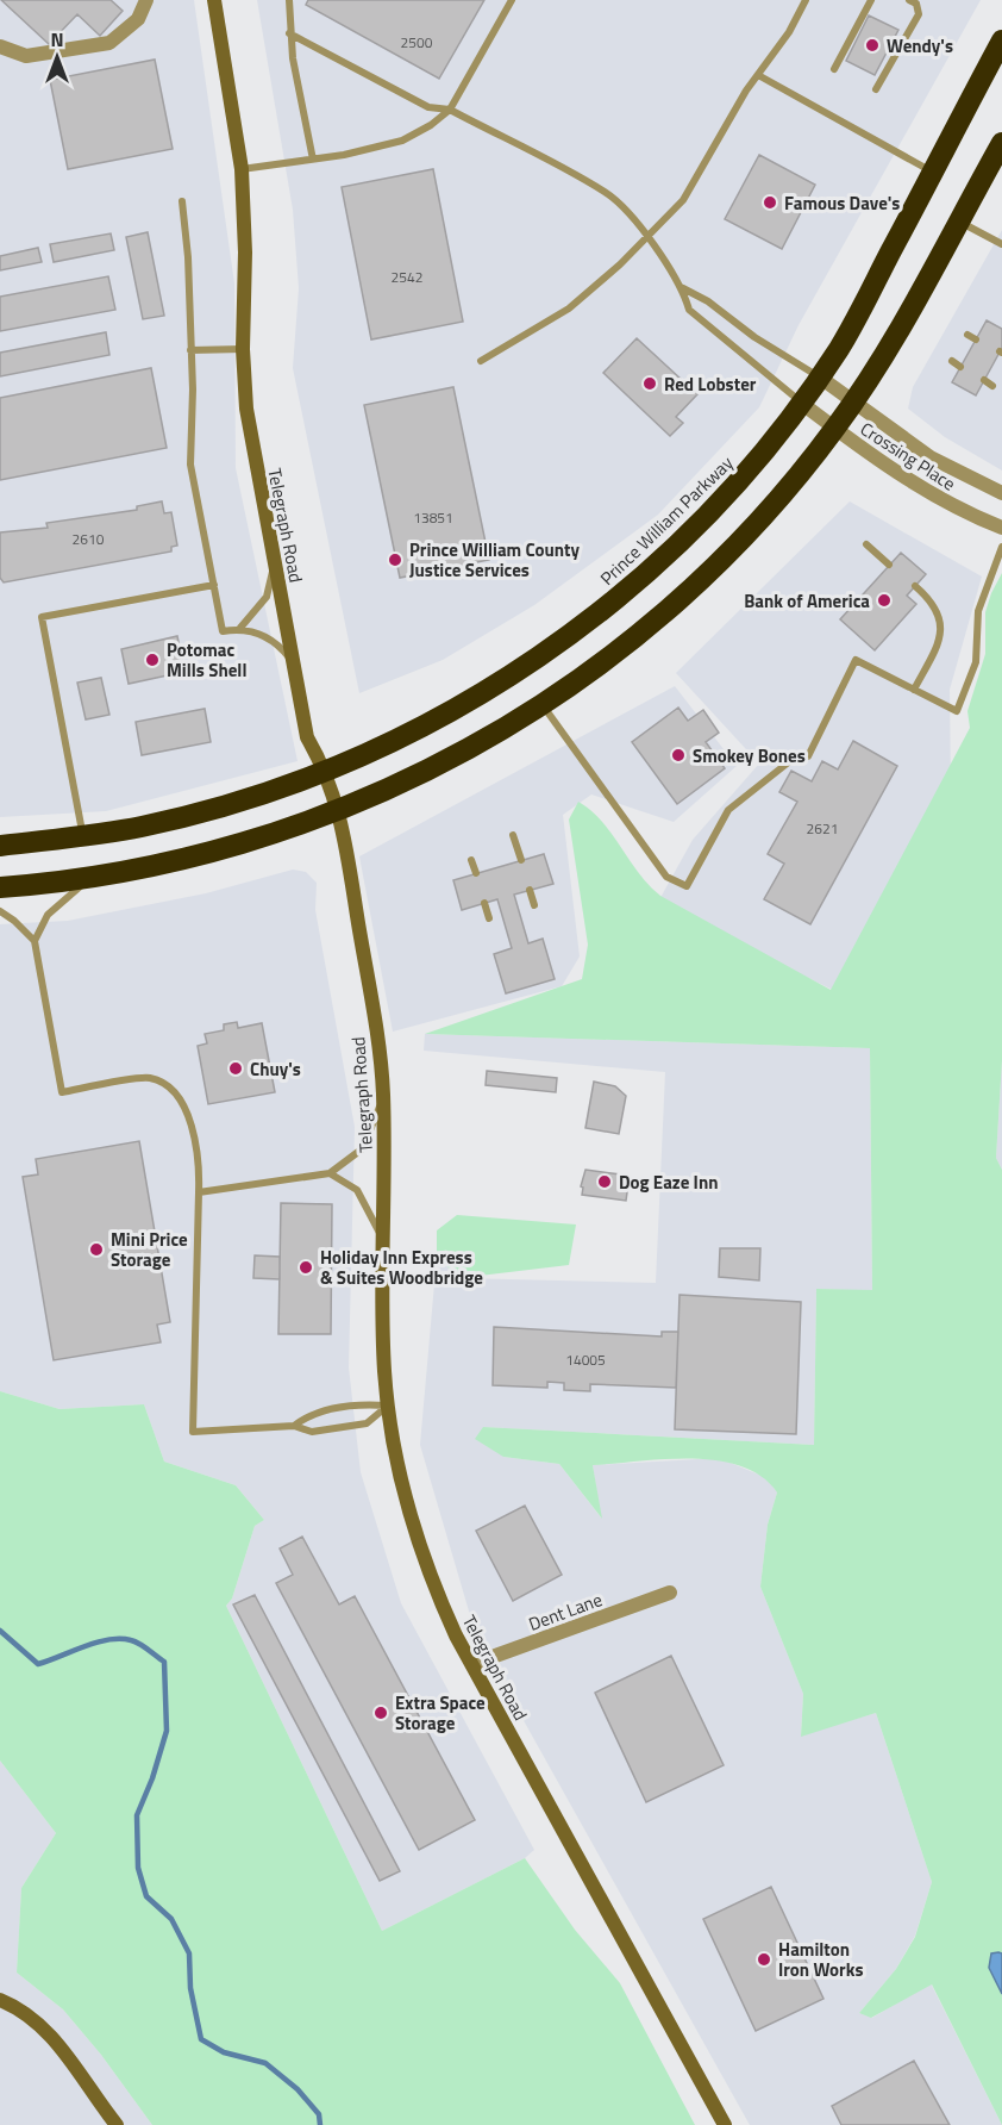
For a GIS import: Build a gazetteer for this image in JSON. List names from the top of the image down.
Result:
{
  "streets": {
    "highway": ["Prince William Parkway"],
    "main road": ["Telegraph Road"],
    "street": ["Crossing Place", "Dent Lane"]
  },
  "crossings": [
    ["Crossing Place", "Prince William Parkway"],
    ["Prince William Parkway", "Telegraph Road"],
    ["Telegraph Road", "Dent Lane"]
  ],
  "places": [
    "Wendy's",
    "Famous Dave's",
    "Red Lobster",
    "Prince William County Justice Services",
    "Bank of America",
    "Potomac Mills Shell",
    "Smokey Bones",
    "Chuy's",
    "Dog Eaze Inn",
    "Mini Price Storage",
    "Holiday Inn Express & Suites Woodbridge",
    "Extra Space Storage",
    "Hamilton Iron Works"
  ],
  "house_numbers": [
    "2500",
    "2542",
    "13851",
    "2610",
    "2621",
    "14005"
  ],
  "north": "top"
}
